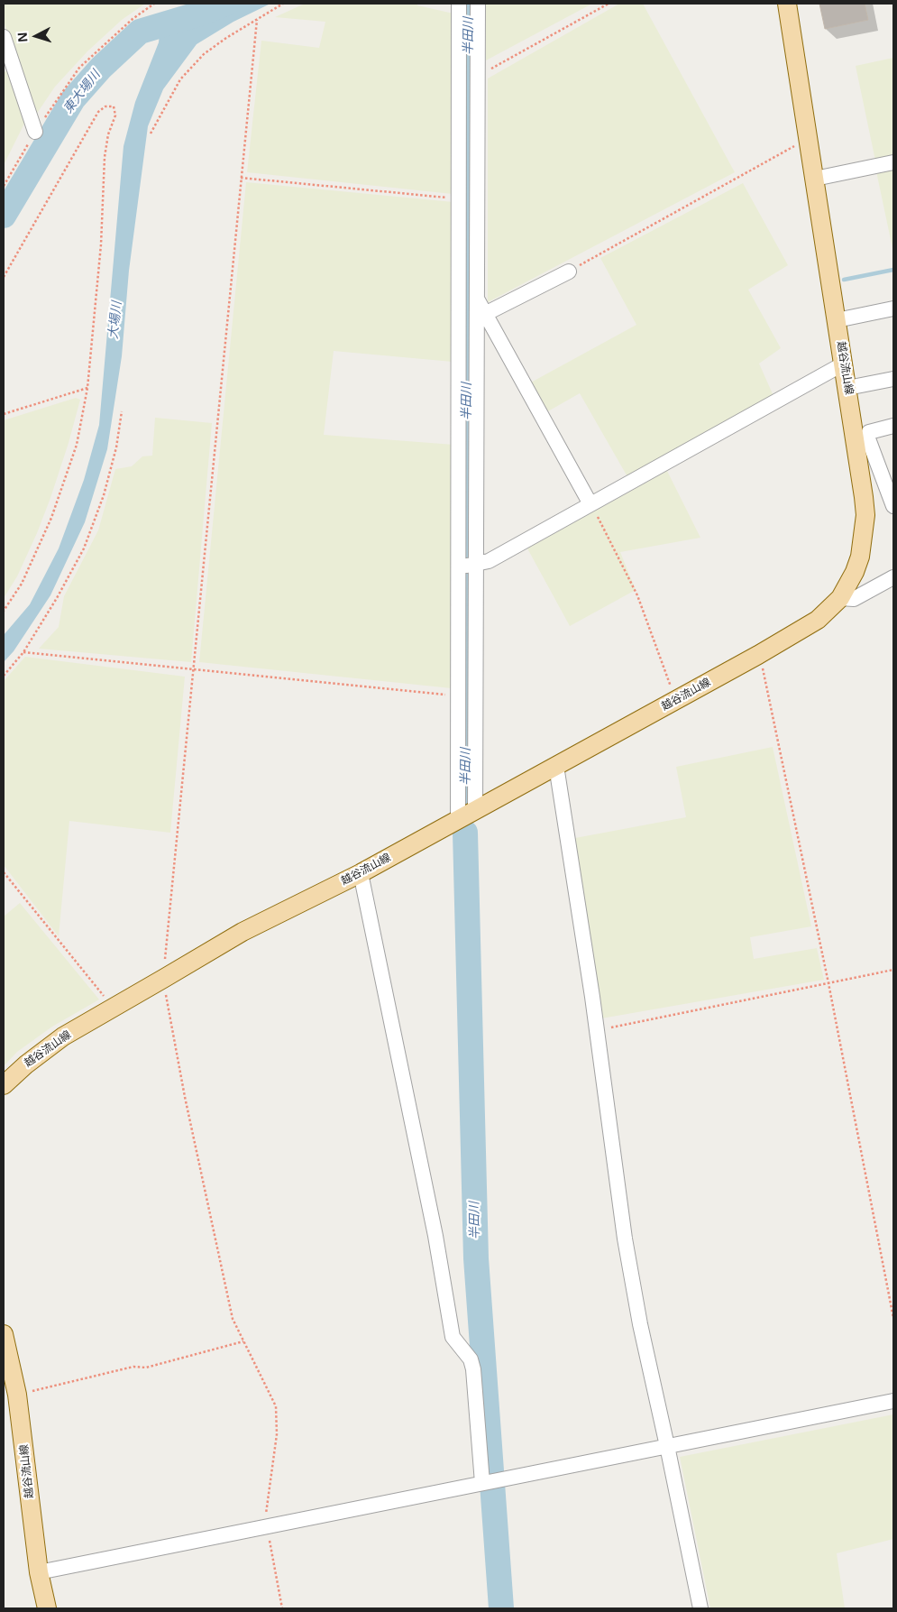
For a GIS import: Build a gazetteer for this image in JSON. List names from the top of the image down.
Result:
{
  "streets": {
    "main road": ["越谷流山線"]
  },
  "water": ["半田川", "東大場川", "大場川"],
  "north": "left"
}
